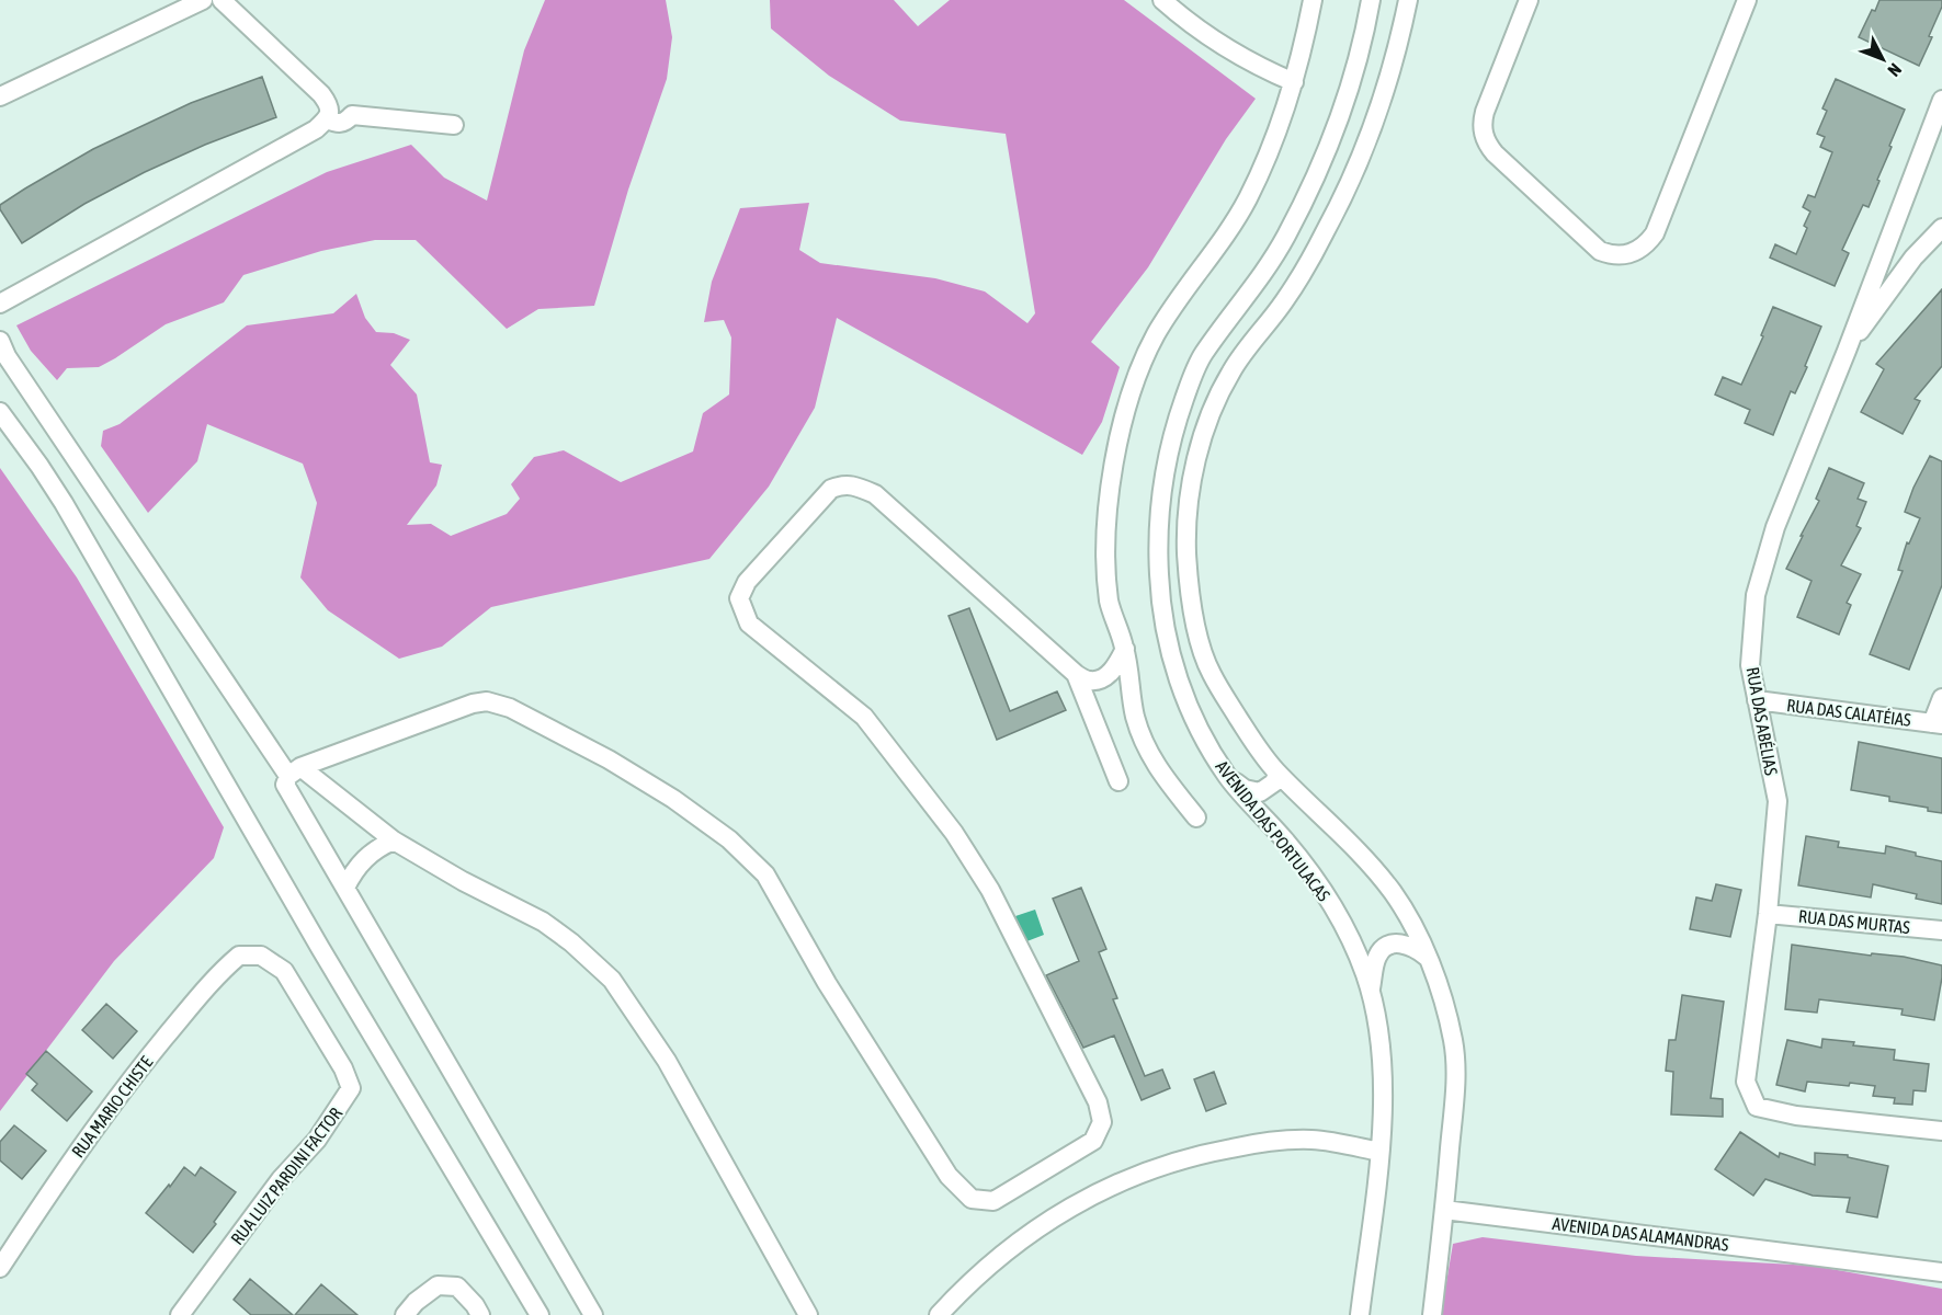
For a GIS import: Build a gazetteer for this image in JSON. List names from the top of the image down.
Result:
{
  "streets": {
    "street": [
      "RUA DAS CALATÉIAS",
      "RUA DAS ABÉLIAS",
      "AVENIDA DAS PORTULACAS",
      "RUA DAS MURTAS",
      "RUA MARIO CHISTE",
      "RUA LUIZ PARDINI FACTOR",
      "AVENIDA DAS ALAMANDRAS"
    ]
  },
  "crossings": [
    ["RUA DAS CALATÉIAS", "RUA DAS ABÉLIAS"],
    ["RUA DAS ABÉLIAS", "RUA DAS MURTAS"],
    ["RUA MARIO CHISTE", "RUA LUIZ PARDINI FACTOR"]
  ],
  "north": "bottom right"
}
